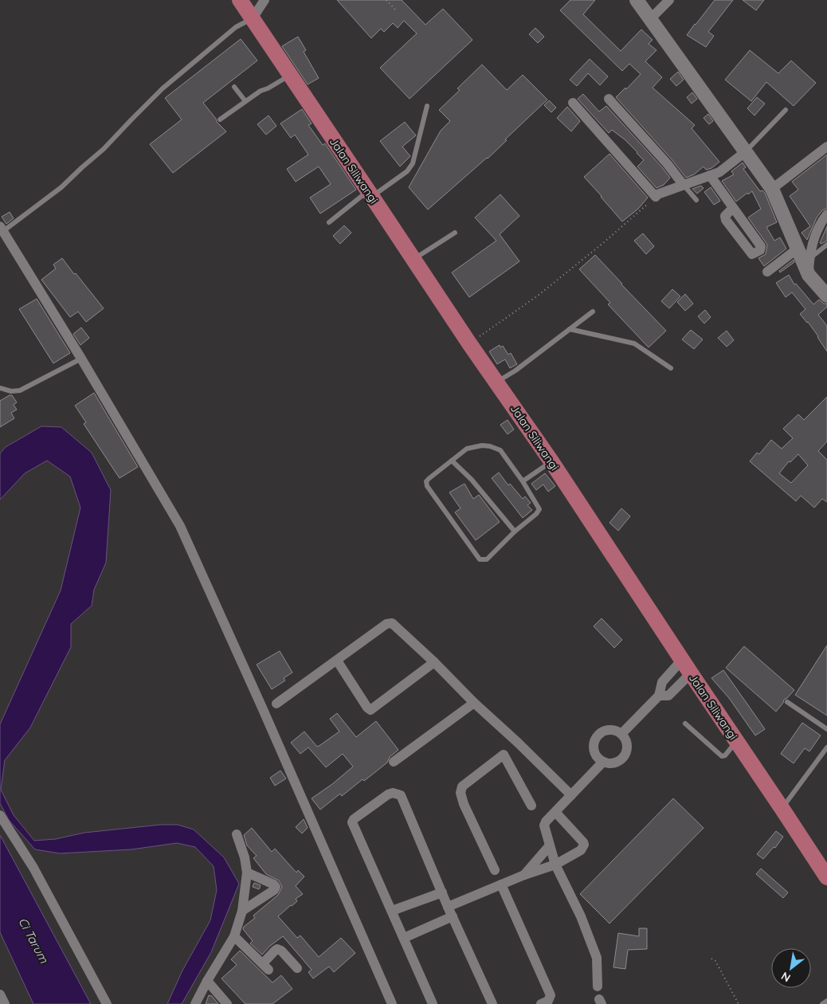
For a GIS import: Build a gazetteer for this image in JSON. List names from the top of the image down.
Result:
{
  "streets": {
    "main road": ["Jalan Siliwangi"]
  },
  "water": ["Ci Tarum"],
  "north": "bottom left"
}
